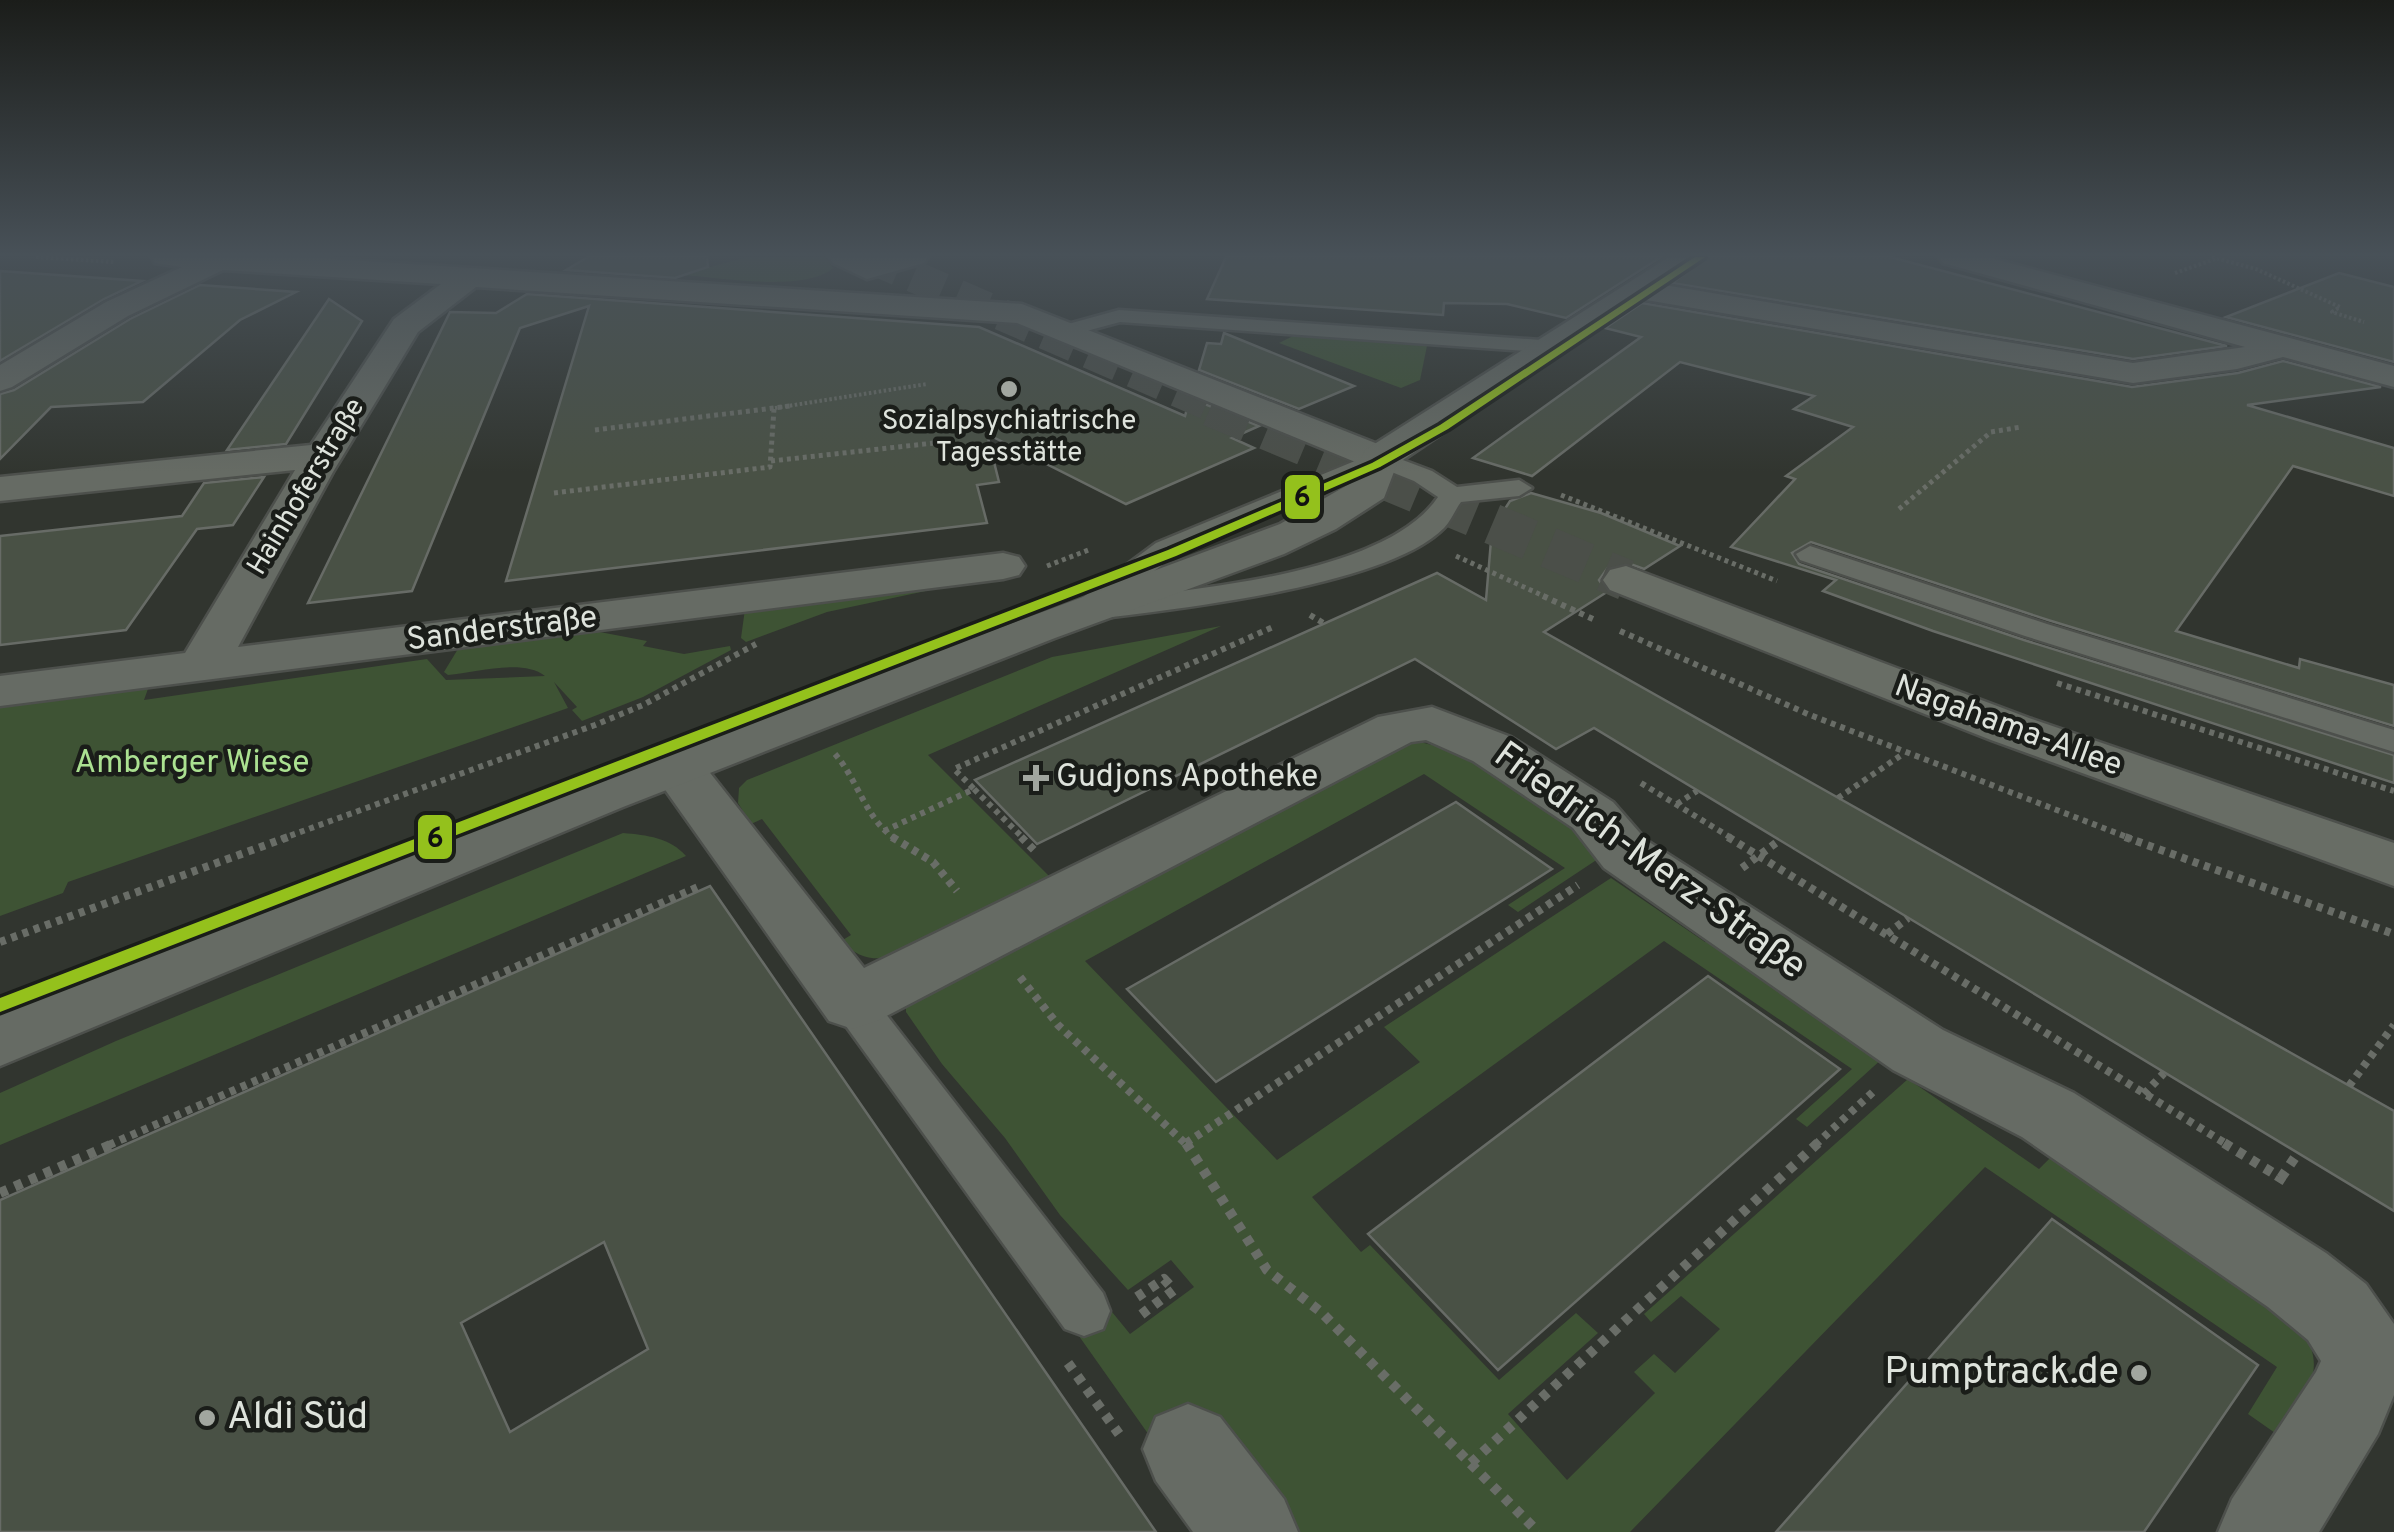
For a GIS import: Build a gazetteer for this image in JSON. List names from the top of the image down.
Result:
{
  "streets": {
    "main road": ["Nagahama-Allee"],
    "street": ["Hainhoferstraße", "Sanderstraße", "Friedrich-Merz-Straße"]
  },
  "crossings": [
    ["Hainhoferstraße", "Sanderstraße"]
  ],
  "parks": ["Amberger Wiese"],
  "places": {
    "other": ["Sozialpsychiatrische Tagesstätte", "Pumptrack.de", "Aldi Süd"],
    "health": ["Gudjons Apotheke"]
  },
  "lines": ["transit line 6"]
}
